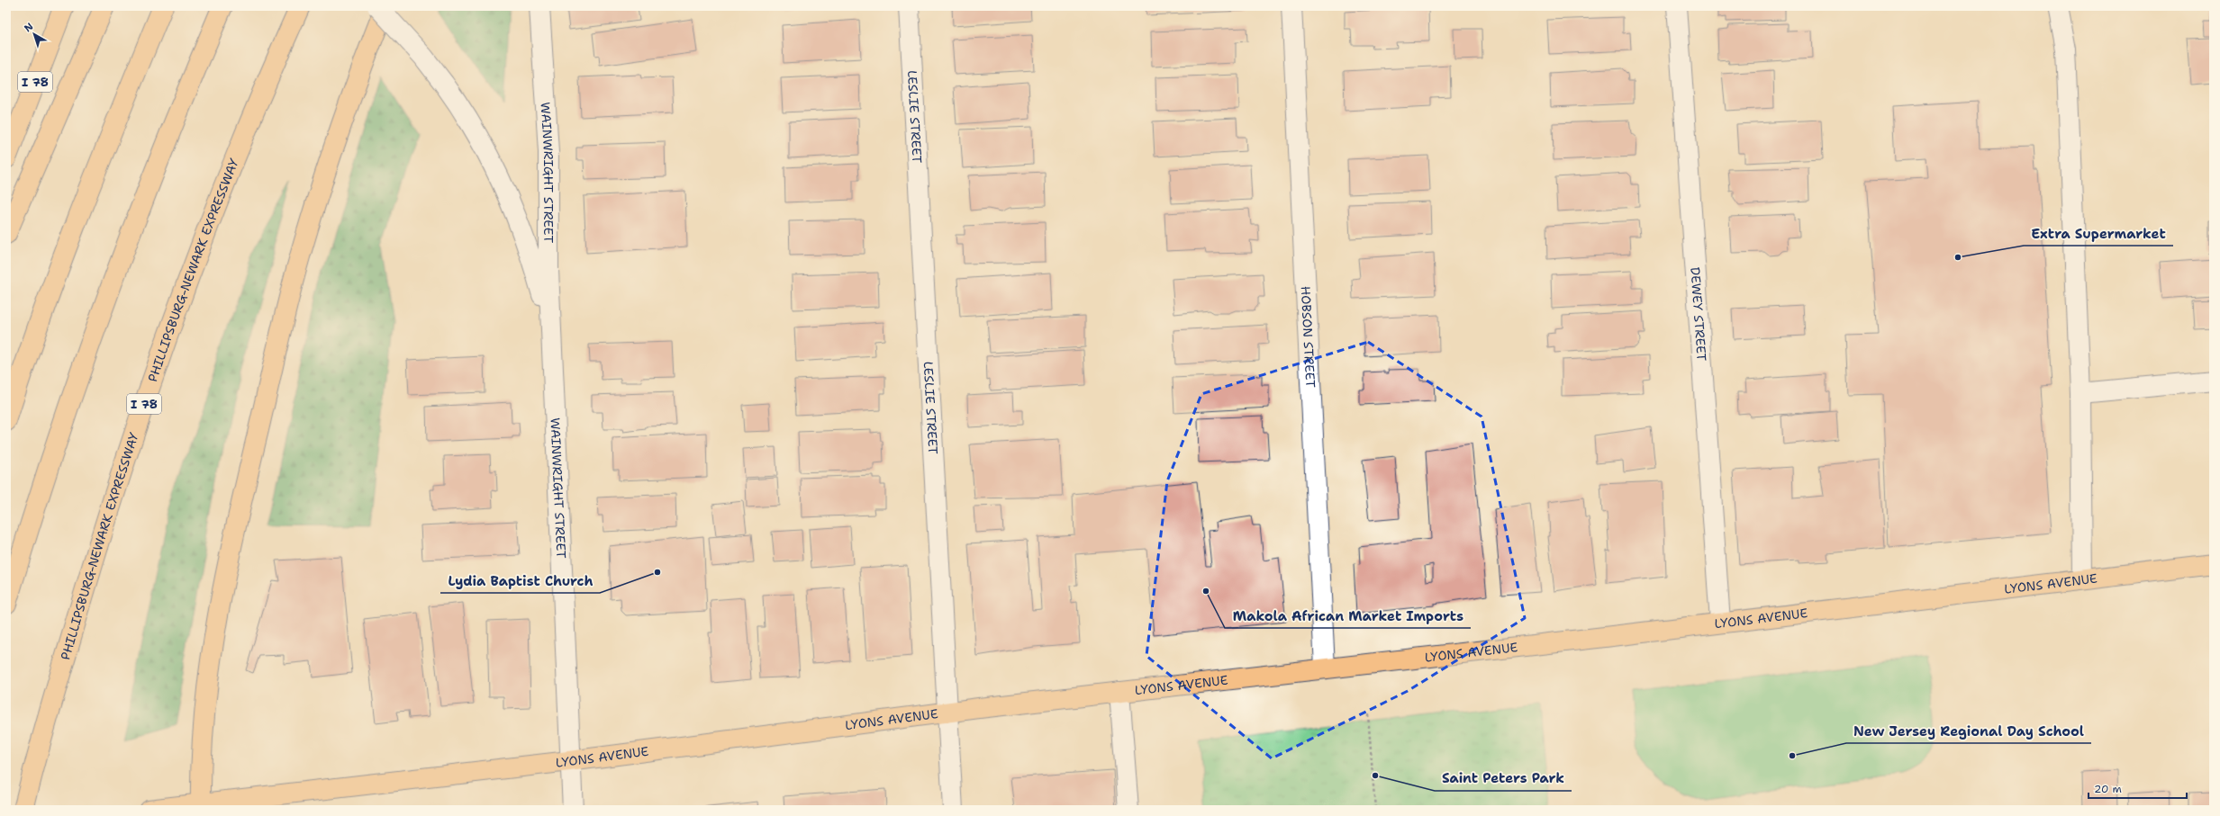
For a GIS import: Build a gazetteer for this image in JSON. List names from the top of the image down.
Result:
{
  "streets": {
    "main road": ["I 78", "PHILLIPSBURG-NEWARK EXPRESSWAY", "LYONS AVENUE"],
    "street": [
      "LESLIE STREET",
      "WAINWRIGHT STREET",
      "DEWEY STREET",
      "HOBSON STREET"
    ]
  },
  "crossings": [
    ["LESLIE STREET", "LYONS AVENUE"],
    ["WAINWRIGHT STREET", "LYONS AVENUE"],
    ["DEWEY STREET", "LYONS AVENUE"],
    ["HOBSON STREET", "LYONS AVENUE"]
  ],
  "places": [
    "Extra Supermarket",
    "Lydia Baptist Church",
    "Makola African Market Imports",
    "New Jersey Regional Day School",
    "Saint Peters Park"
  ],
  "scale_bar": "20 m",
  "north": "top left"
}
